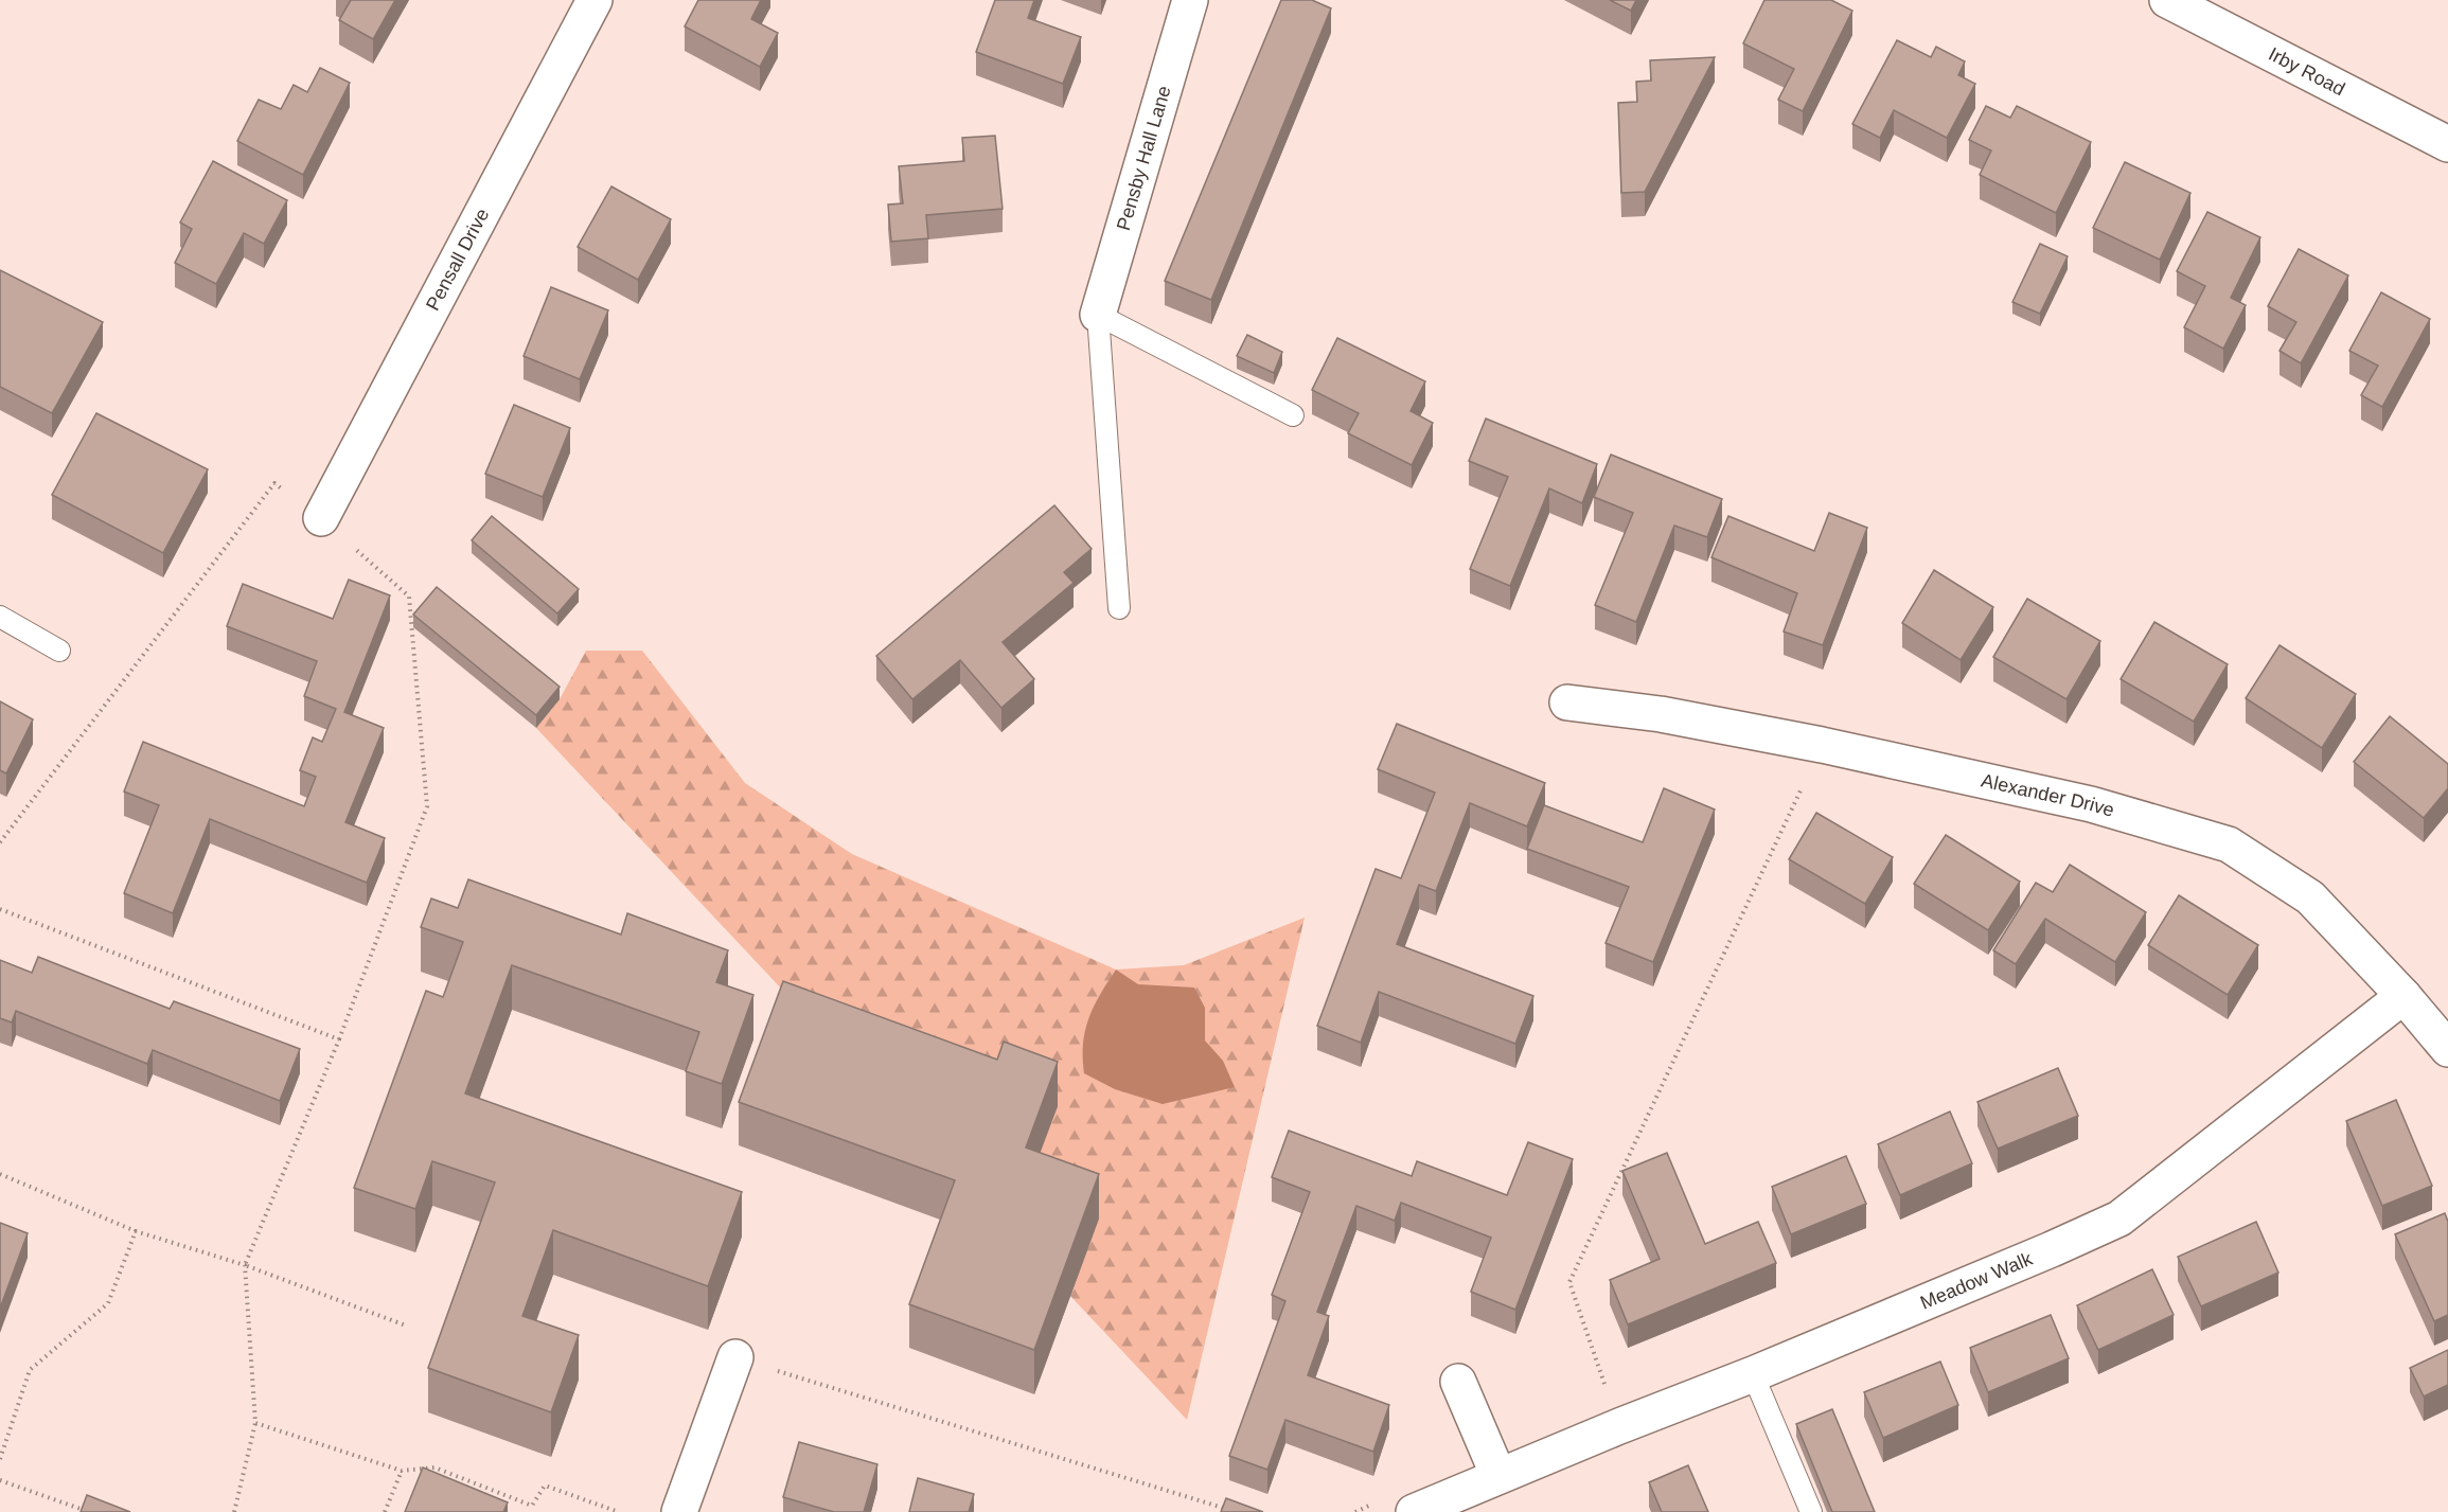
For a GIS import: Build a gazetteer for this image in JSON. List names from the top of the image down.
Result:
{
  "streets": {
    "street": [
      "Irby Road",
      "Pensby Hall Lane",
      "Pensall Drive",
      "Alexander Drive",
      "Meadow Walk"
    ]
  },
  "crossings": [
    ["Alexander Drive", "Meadow Walk"]
  ]
}
